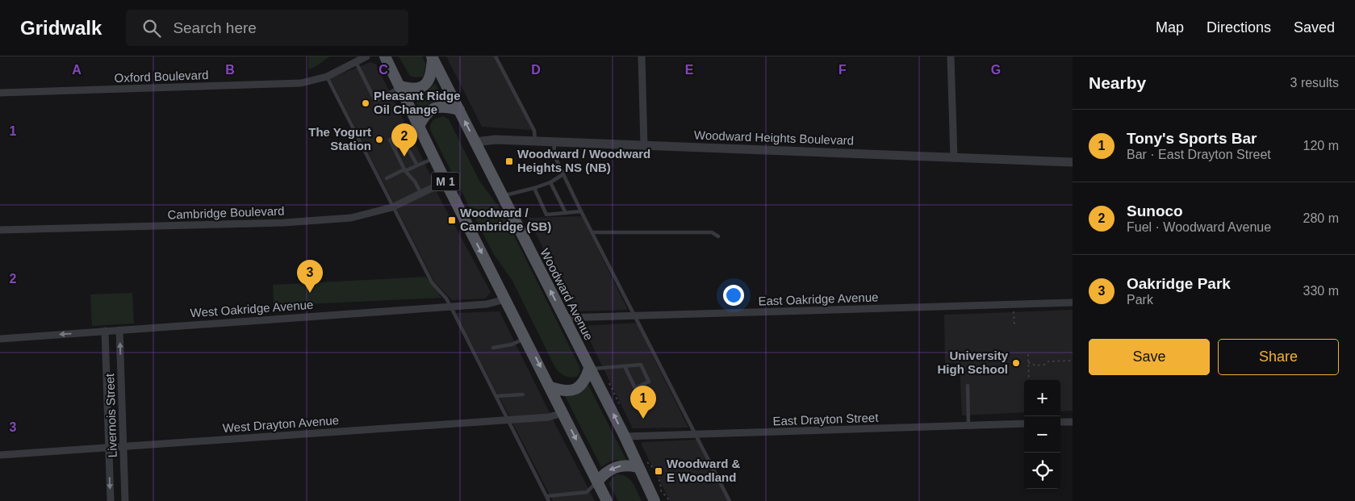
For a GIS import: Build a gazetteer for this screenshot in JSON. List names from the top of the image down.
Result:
{
  "streets": {
    "main road": ["M 1", "Woodward Avenue"],
    "street": [
      "Oxford Boulevard",
      "Woodward Heights Boulevard",
      "Cambridge Boulevard",
      "East Oakridge Avenue",
      "West Oakridge Avenue",
      "Livernois Street",
      "East Drayton Street",
      "West Drayton Avenue"
    ]
  },
  "crossings": [
    ["Woodward Heights Boulevard", "Woodward Avenue"],
    ["M 1", "Cambridge Boulevard"],
    ["M 1", "West Oakridge Avenue"],
    ["M 1", "West Drayton Avenue"],
    ["Woodward Avenue", "East Oakridge Avenue"],
    ["Woodward Avenue", "East Drayton Street"],
    ["West Oakridge Avenue", "Livernois Street"],
    ["Livernois Street", "West Drayton Avenue"]
  ],
  "places": {
    "other": ["Pleasant Ridge Oil Change", "The Yogurt Station", "University High School"],
    "transit": ["Woodward / Woodward Heights NS (NB)", "Woodward / Cambridge (SB)", "Woodward & E Woodland"]
  },
  "page": {
    "header": "Gridwalk",
    "search": "Search here",
    "nav": ["Map", "Directions", "Saved"],
    "heading": ["Nearby", "3 results"],
    "list": [
      {
        "mark": "1",
        "name": "Tony's Sports Bar",
        "note": "Bar · East Drayton Street",
        "value": "120 m"
      },
      {
        "mark": "2",
        "name": "Sunoco",
        "note": "Fuel · Woodward Avenue",
        "value": "280 m"
      },
      {
        "mark": "3",
        "name": "Oakridge Park",
        "note": "Park",
        "value": "330 m"
      }
    ],
    "pins": ["2", "3", "1"],
    "buttons": ["Save", "Share"],
    "map_buttons": ["+", "−"]
  },
  "grid": {
    "columns": [
      "A",
      "B",
      "C",
      "D",
      "E",
      "F",
      "G"
    ],
    "rows": ["1", "2", "3"]
  }
}
